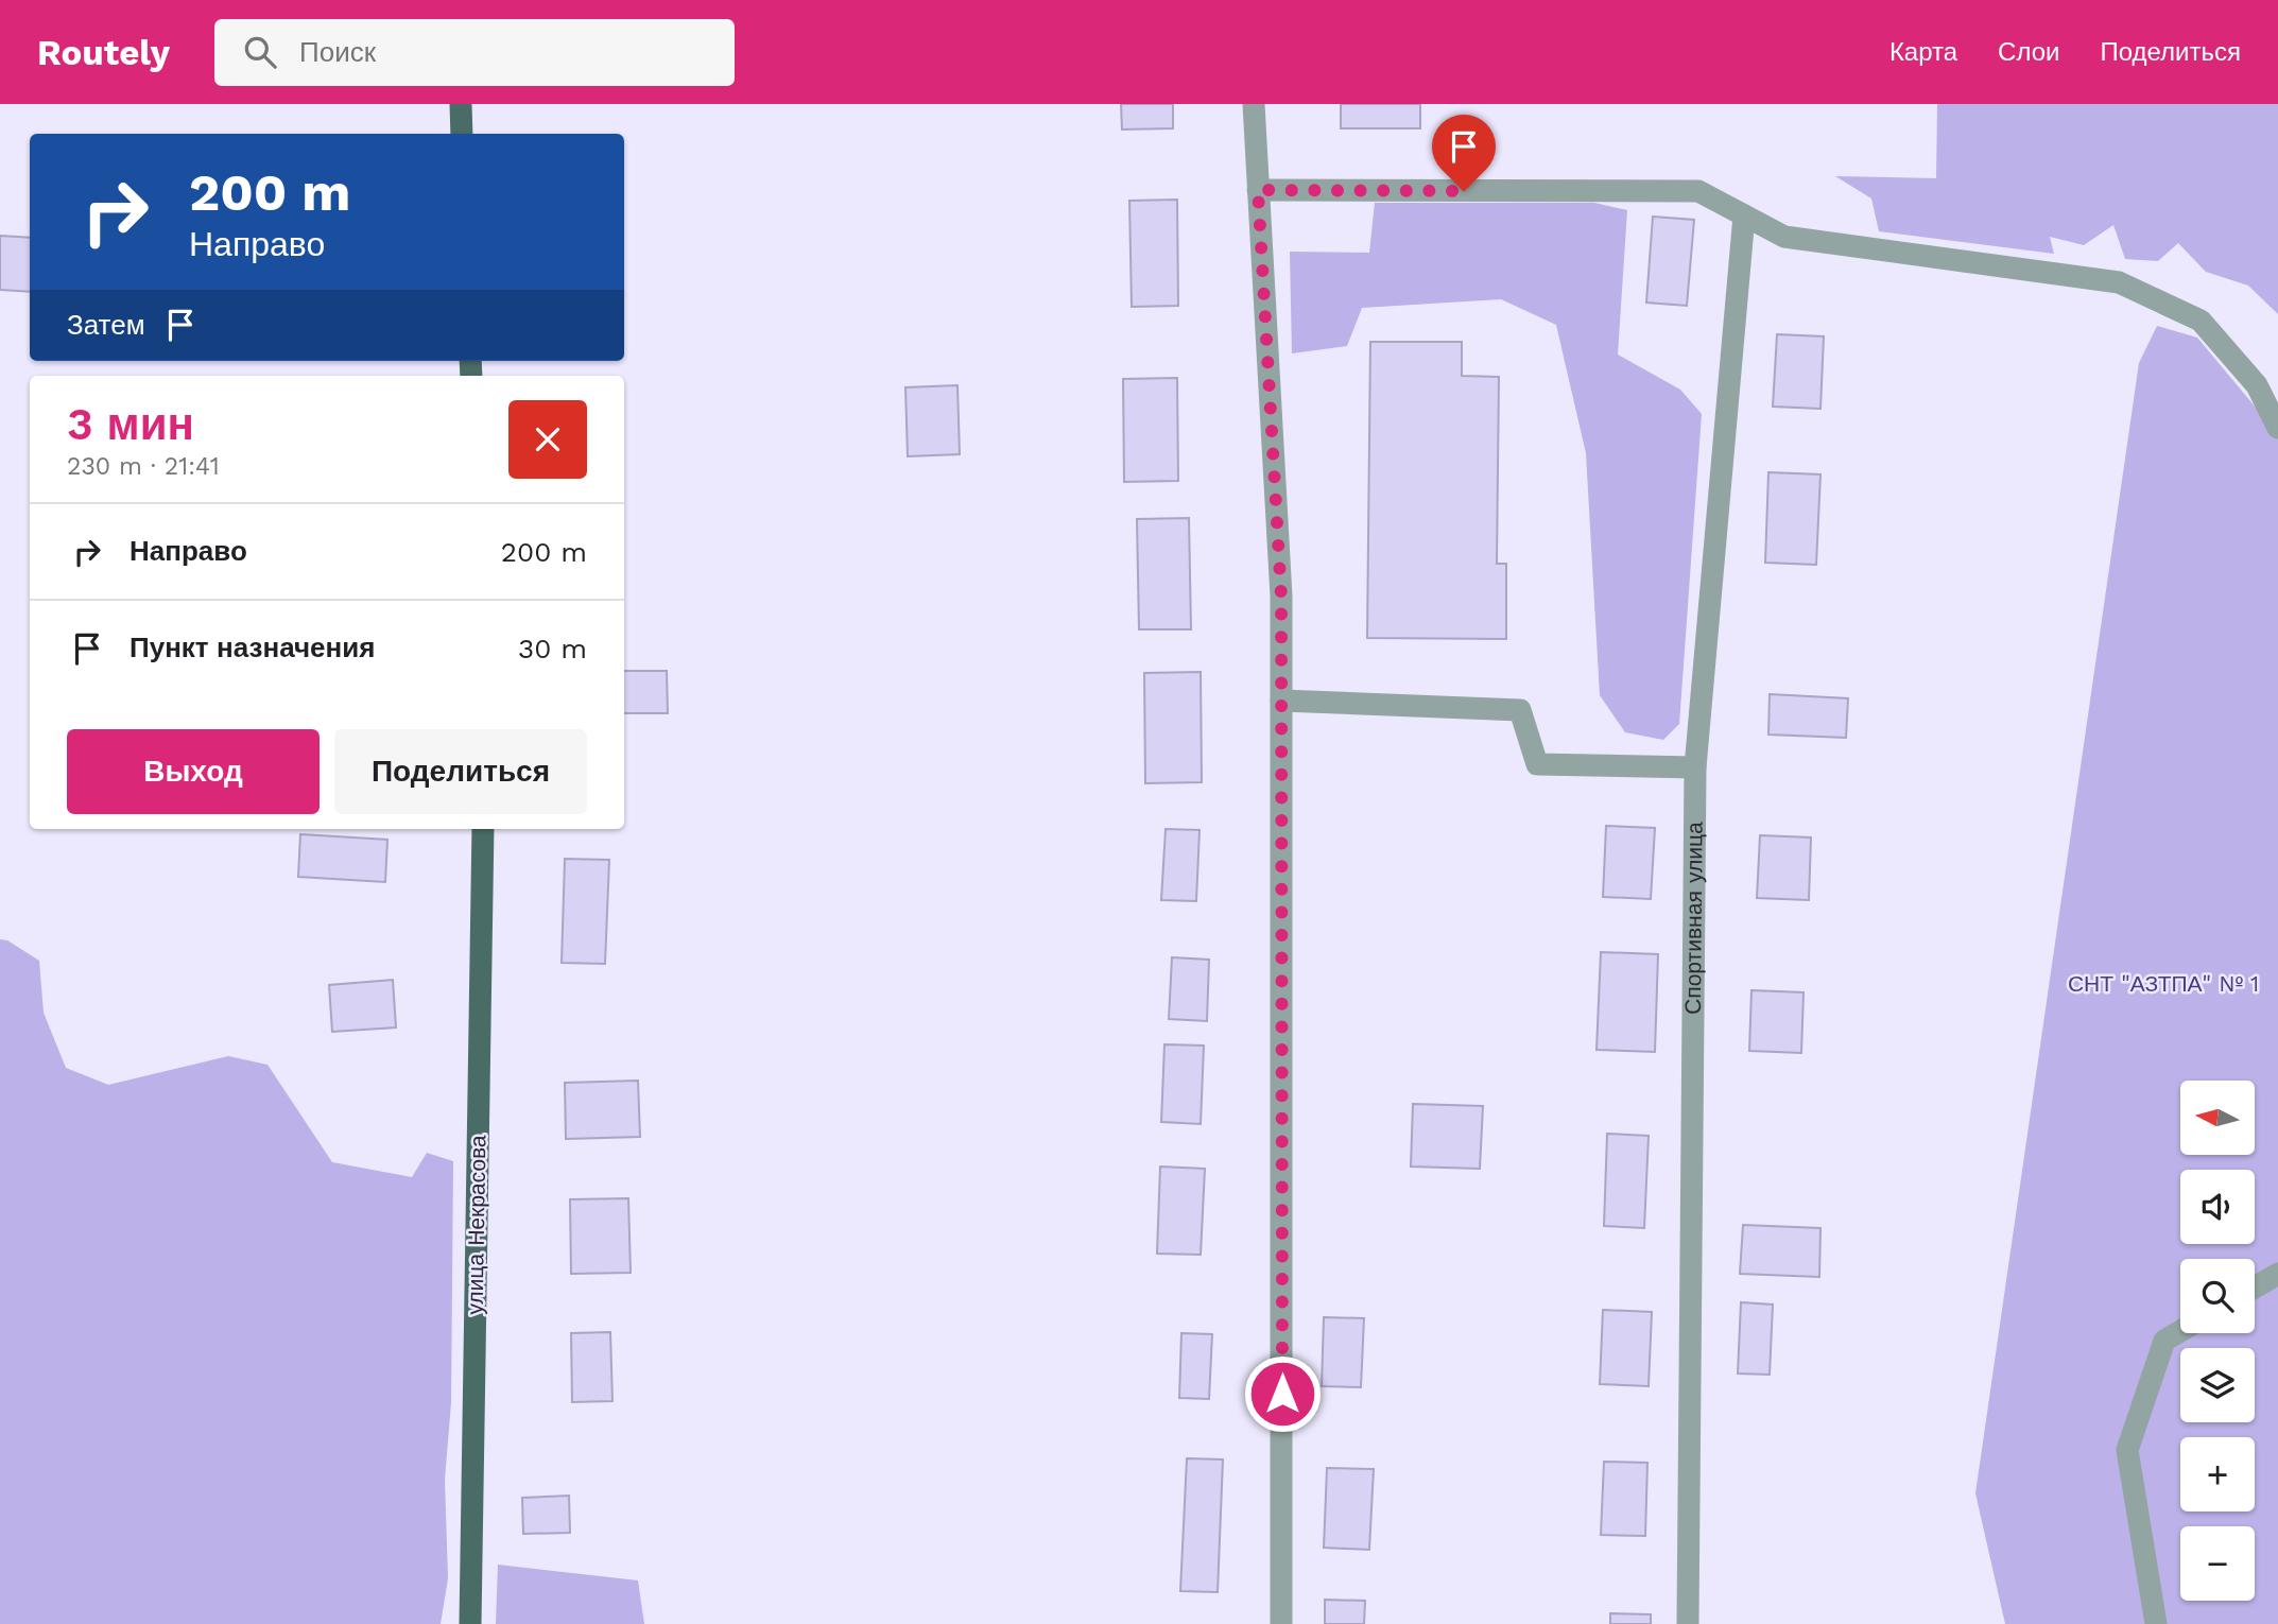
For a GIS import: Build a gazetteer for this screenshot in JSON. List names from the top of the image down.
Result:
{
  "streets": {
    "main road": ["улица Некрасова"],
    "street": ["Спортивная улица"]
  },
  "parks": ["СНТ \"АЗТПА\" № 1"],
  "north": "left",
  "page": {
    "header": "Routely",
    "search": "Поиск",
    "nav": ["Карта", "Слои", "Поделиться"],
    "turn": ["200 m", "Направо"],
    "then": "Затем",
    "heading": ["3 мин", "230 m · 21:41"],
    "list": [
      {
        "name": "Направо",
        "value": "200 m"
      },
      {
        "name": "Пункт назначения",
        "value": "30 m"
      }
    ],
    "buttons": ["Выход", "Поделиться"],
    "map_buttons": ["+", "−"]
  }
}
